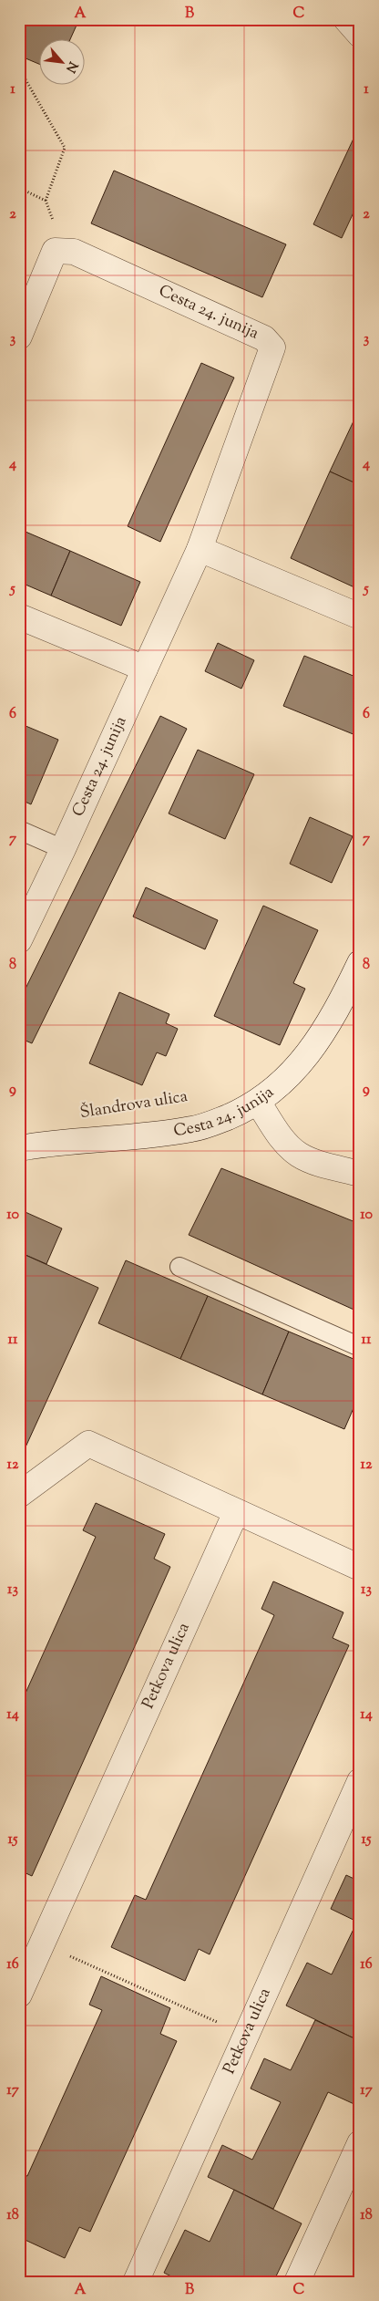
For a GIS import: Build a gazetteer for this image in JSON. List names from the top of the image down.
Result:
{
  "streets": {
    "street": ["Cesta 24. junija", "Petkova ulica"]
  },
  "north": "bottom right",
  "grid": {
    "columns": ["A", "B", "C"],
    "rows": [
      "1",
      "2",
      "3",
      "4",
      "5",
      "6",
      "7",
      "8",
      "9",
      "10",
      "11",
      "12",
      "13",
      "14",
      "15",
      "16",
      "17",
      "18"
    ]
  }
}
